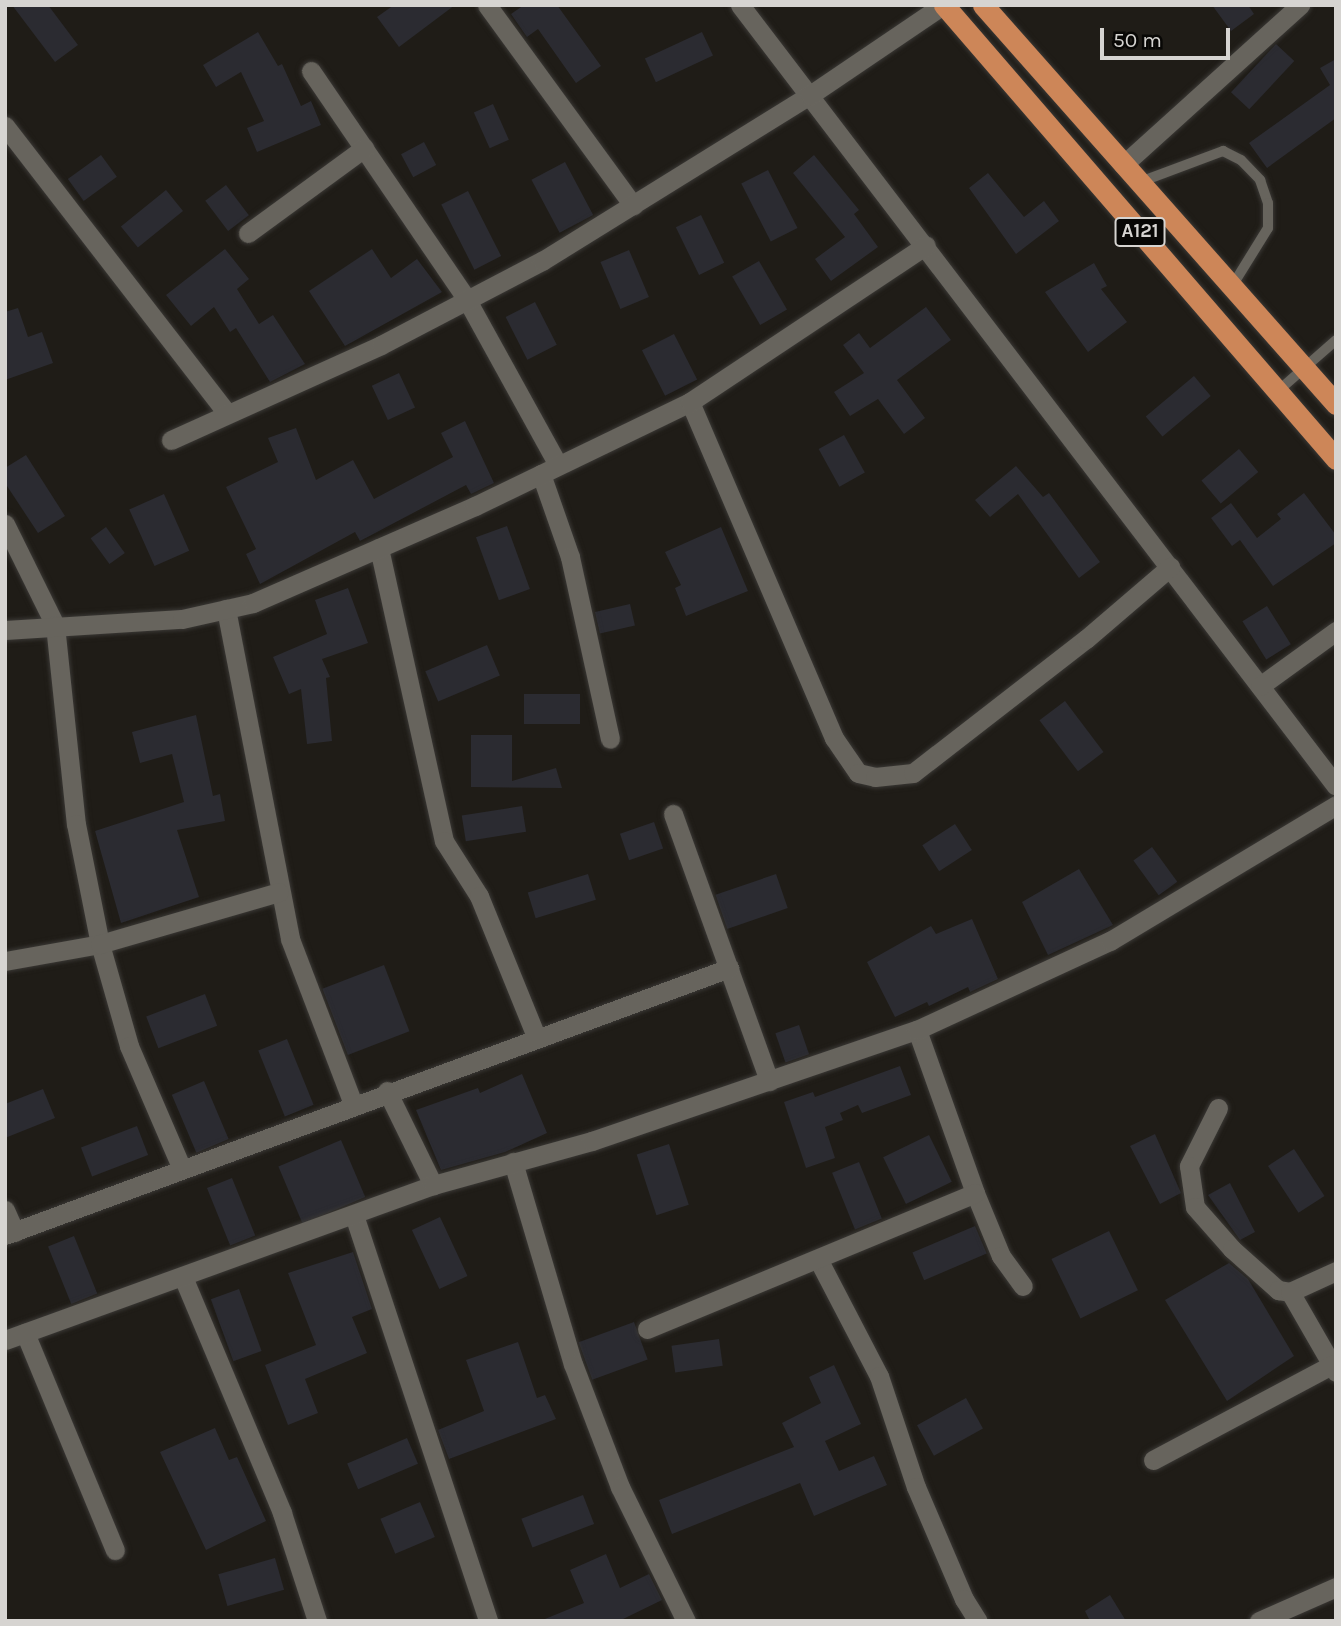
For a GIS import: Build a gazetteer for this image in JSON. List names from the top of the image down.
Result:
{
  "streets": {
    "highway": ["A121"]
  },
  "scale_bar": "50 m"
}
